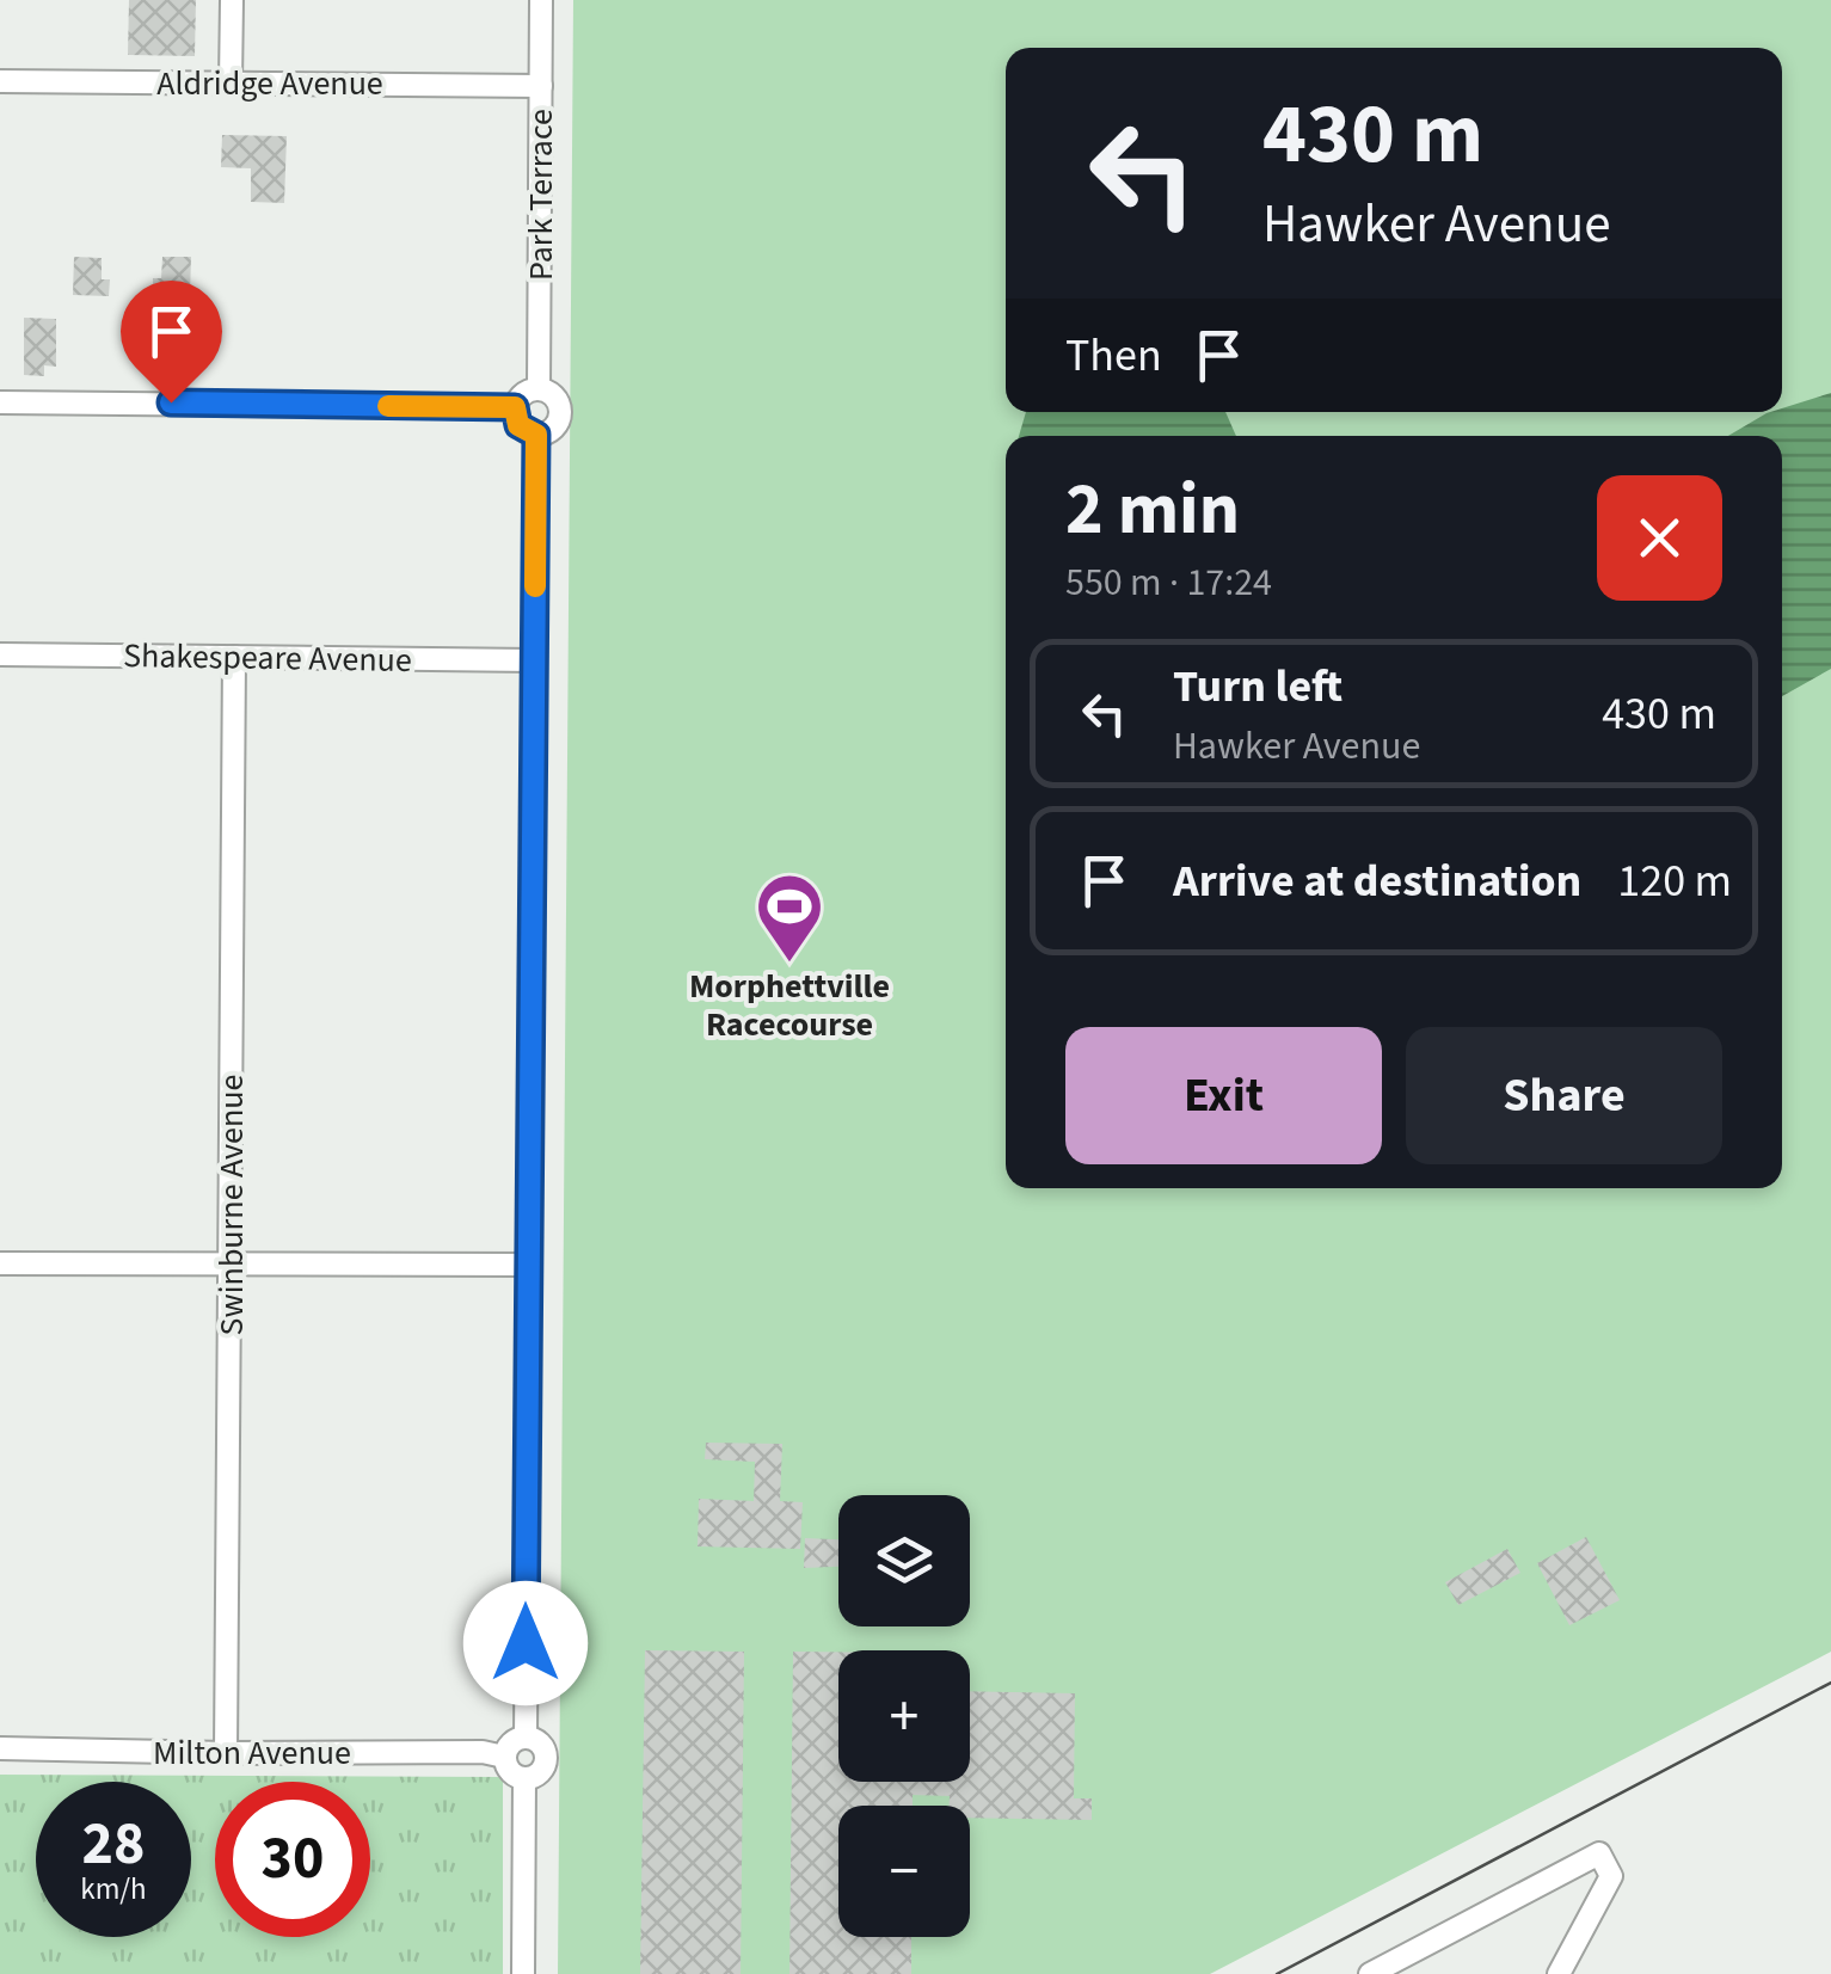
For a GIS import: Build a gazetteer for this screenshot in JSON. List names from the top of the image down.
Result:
{
  "streets": {
    "street": [
      "Aldridge Avenue",
      "Park Terrace",
      "Shakespeare Avenue",
      "Swinburne Avenue",
      "Milton Avenue"
    ]
  },
  "crossings": [
    ["Aldridge Avenue", "Park Terrace"],
    ["Shakespeare Avenue", "Swinburne Avenue"],
    ["Swinburne Avenue", "Milton Avenue"]
  ],
  "places": {
    "sports": ["Morphettville Racecourse"]
  },
  "page": {
    "turn": ["430 m", "Hawker Avenue"],
    "then": "Then",
    "heading": ["2 min", "550 m · 17:24"],
    "list": [
      {
        "name": "Turn left",
        "note": "Hawker Avenue",
        "value": "430 m"
      },
      {
        "name": "Arrive at destination",
        "value": "120 m"
      }
    ],
    "buttons": ["Exit", "Share"],
    "map_buttons": ["+", "−"],
    "speed": "28 km/h",
    "limit": "30"
  }
}
